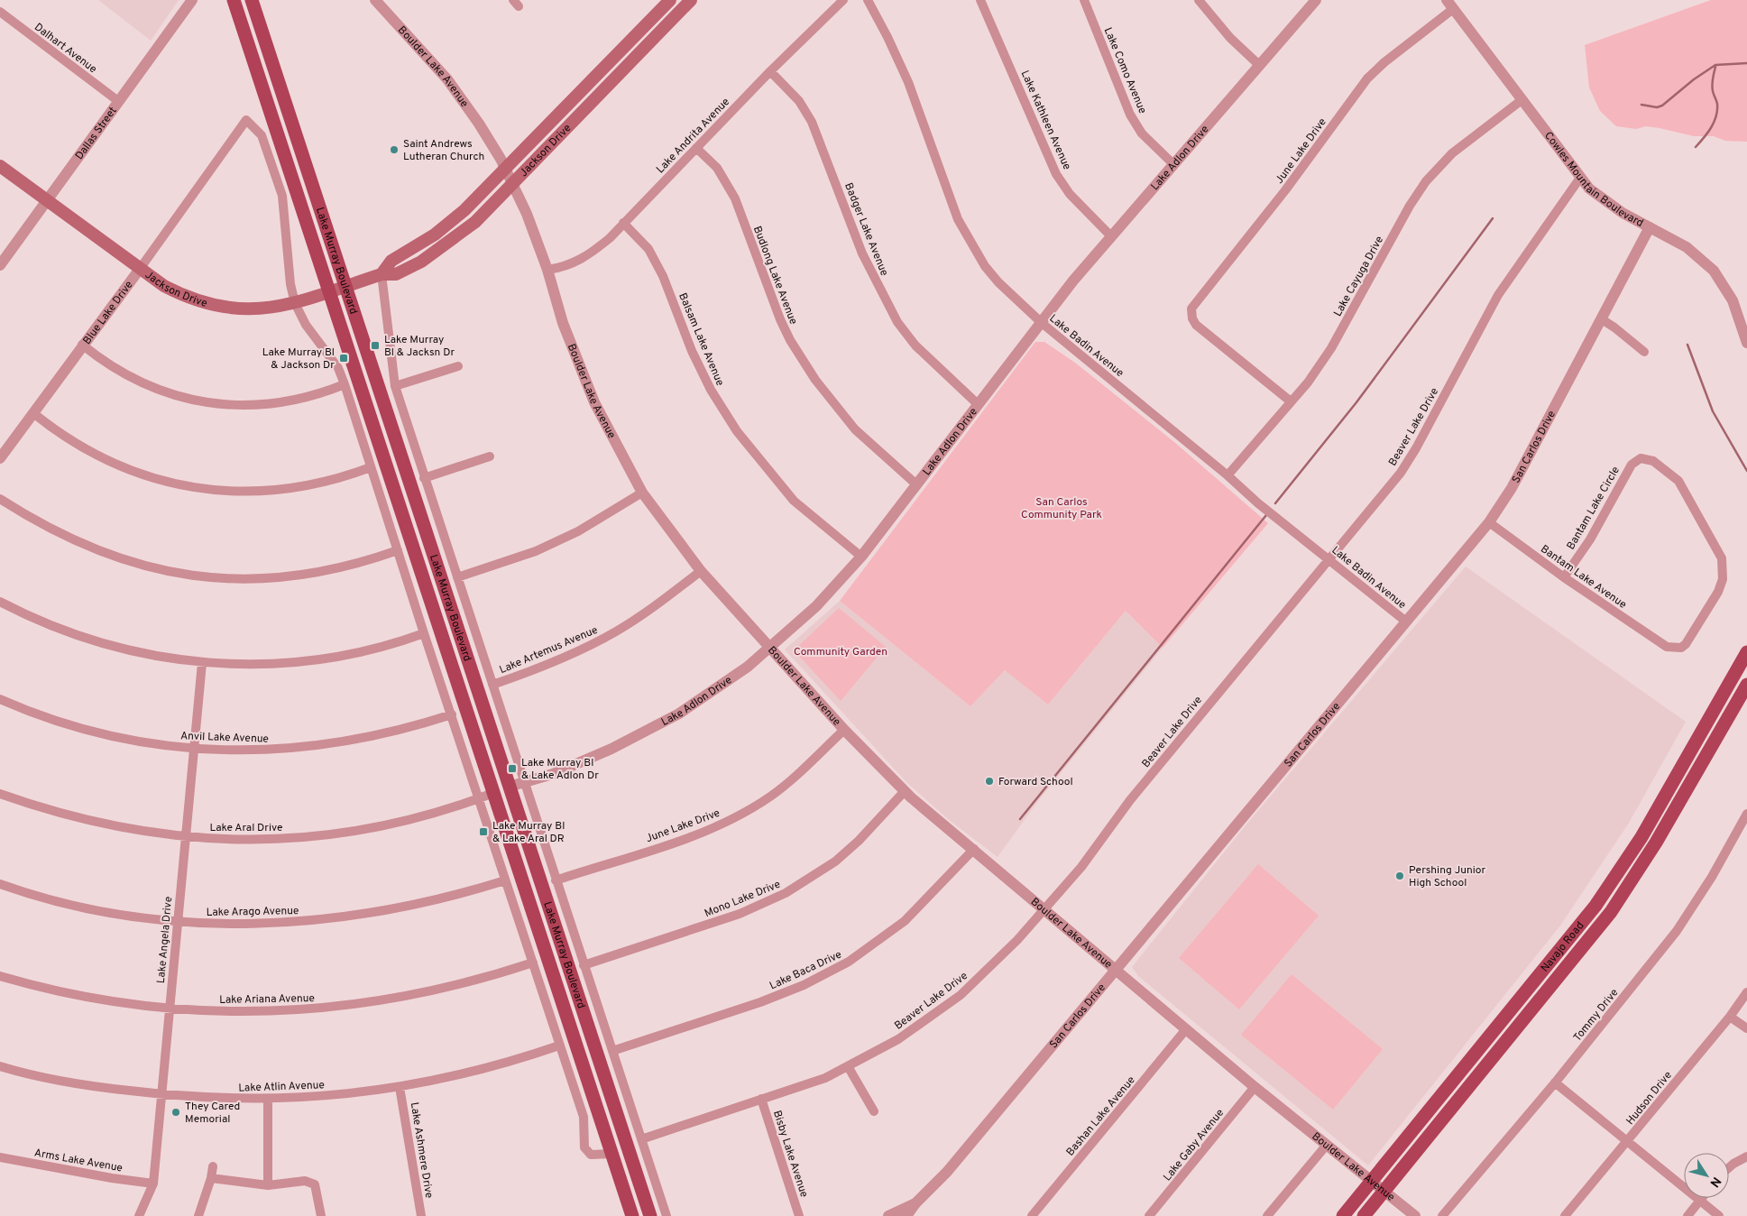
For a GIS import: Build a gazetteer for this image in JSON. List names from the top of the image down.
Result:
{
  "streets": {
    "main road": ["Jackson Drive", "Lake Murray Boulevard", "Navajo Road"],
    "street": [
      "Dalhart Avenue",
      "Boulder Lake Avenue",
      "Lake Como Avenue",
      "Lake Kathleen Avenue",
      "Dallas Street",
      "Lake Andrita Avenue",
      "June Lake Drive",
      "Lake Adlon Drive",
      "Cowles Mountain Boulevard",
      "Badger Lake Avenue",
      "Budlong Lake Avenue",
      "Lake Cayuga Drive",
      "Blue Lake Drive",
      "Balsam Lake Avenue",
      "Lake Badin Avenue",
      "Beaver Lake Drive",
      "San Carlos Drive",
      "Bantam Lake Circle",
      "Bantam Lake Avenue",
      "Lake Artemus Avenue",
      "Anvil Lake Avenue",
      "Lake Aral Drive",
      "Mono Lake Drive",
      "Lake Arago Avenue",
      "Lake Angela Drive",
      "Lake Baca Drive",
      "Lake Ariana Avenue",
      "Tommy Drive",
      "Lake Atlin Avenue",
      "Hudson Drive",
      "Bashan Lake Avenue",
      "Lake Gaby Avenue",
      "Lake Ashmere Drive",
      "Bisby Lake Avenue",
      "Arms Lake Avenue"
    ]
  },
  "crossings": [
    ["Dalhart Avenue", "Dallas Street"],
    ["Boulder Lake Avenue", "Lake Andrita Avenue"],
    ["Boulder Lake Avenue", "Jackson Drive"],
    ["Boulder Lake Avenue", "June Lake Drive"],
    ["Boulder Lake Avenue", "Lake Adlon Drive"],
    ["Boulder Lake Avenue", "Beaver Lake Drive"],
    ["Boulder Lake Avenue", "San Carlos Drive"],
    ["Boulder Lake Avenue", "Lake Artemus Avenue"],
    ["Boulder Lake Avenue", "Mono Lake Drive"],
    ["Boulder Lake Avenue", "Navajo Road"],
    ["Boulder Lake Avenue", "Lake Baca Drive"],
    ["Boulder Lake Avenue", "Bashan Lake Avenue"],
    ["Boulder Lake Avenue", "Lake Gaby Avenue"],
    ["Lake Como Avenue", "Lake Adlon Drive"],
    ["Lake Kathleen Avenue", "Lake Adlon Drive"],
    ["Dallas Street", "Jackson Drive"],
    ["Lake Andrita Avenue", "Badger Lake Avenue"],
    ["Lake Andrita Avenue", "Budlong Lake Avenue"],
    ["Lake Andrita Avenue", "Balsam Lake Avenue"],
    ["Jackson Drive", "Lake Murray Boulevard"],
    ["Jackson Drive", "Blue Lake Drive"],
    ["June Lake Drive", "Cowles Mountain Boulevard"],
    ["June Lake Drive", "Lake Murray Boulevard"],
    ["June Lake Drive", "Lake Cayuga Drive"],
    ["Lake Adlon Drive", "Badger Lake Avenue"],
    ["Lake Adlon Drive", "Lake Murray Boulevard"],
    ["Lake Adlon Drive", "Budlong Lake Avenue"],
    ["Lake Adlon Drive", "Balsam Lake Avenue"],
    ["Lake Adlon Drive", "Lake Badin Avenue"],
    ["Cowles Mountain Boulevard", "Lake Cayuga Drive"],
    ["Cowles Mountain Boulevard", "Beaver Lake Drive"],
    ["Cowles Mountain Boulevard", "San Carlos Drive"],
    ["Lake Murray Boulevard", "Beaver Lake Drive"],
    ["Lake Murray Boulevard", "Lake Artemus Avenue"],
    ["Lake Murray Boulevard", "Lake Aral Drive"],
    ["Lake Murray Boulevard", "Mono Lake Drive"],
    ["Lake Murray Boulevard", "Lake Baca Drive"],
    ["Lake Cayuga Drive", "Lake Badin Avenue"],
    ["Lake Badin Avenue", "Beaver Lake Drive"],
    ["Lake Badin Avenue", "San Carlos Drive"],
    ["Beaver Lake Drive", "Bisby Lake Avenue"],
    ["San Carlos Drive", "Bantam Lake Avenue"],
    ["Bantam Lake Circle", "Bantam Lake Avenue"],
    ["Anvil Lake Avenue", "Lake Angela Drive"],
    ["Lake Aral Drive", "Lake Angela Drive"],
    ["Lake Arago Avenue", "Lake Angela Drive"],
    ["Lake Angela Drive", "Lake Ariana Avenue"],
    ["Lake Angela Drive", "Lake Atlin Avenue"],
    ["Lake Angela Drive", "Arms Lake Avenue"],
    ["Lake Atlin Avenue", "Lake Ashmere Drive"]
  ],
  "parks": ["San Carlos Community Park", "Community Garden"],
  "places": {
    "other": [
      "Saint Andrews Lutheran Church",
      "Forward School",
      "Pershing Junior High School",
      "They Cared Memorial"
    ],
    "transit": [
      "Lake Murray Bl & Jacksn Dr",
      "Lake Murray Bl & Jackson Dr",
      "Lake Murray Bl & Lake Adlon Dr",
      "Lake Murray Bl & Lake Aral DR"
    ]
  },
  "north": "bottom right"
}
